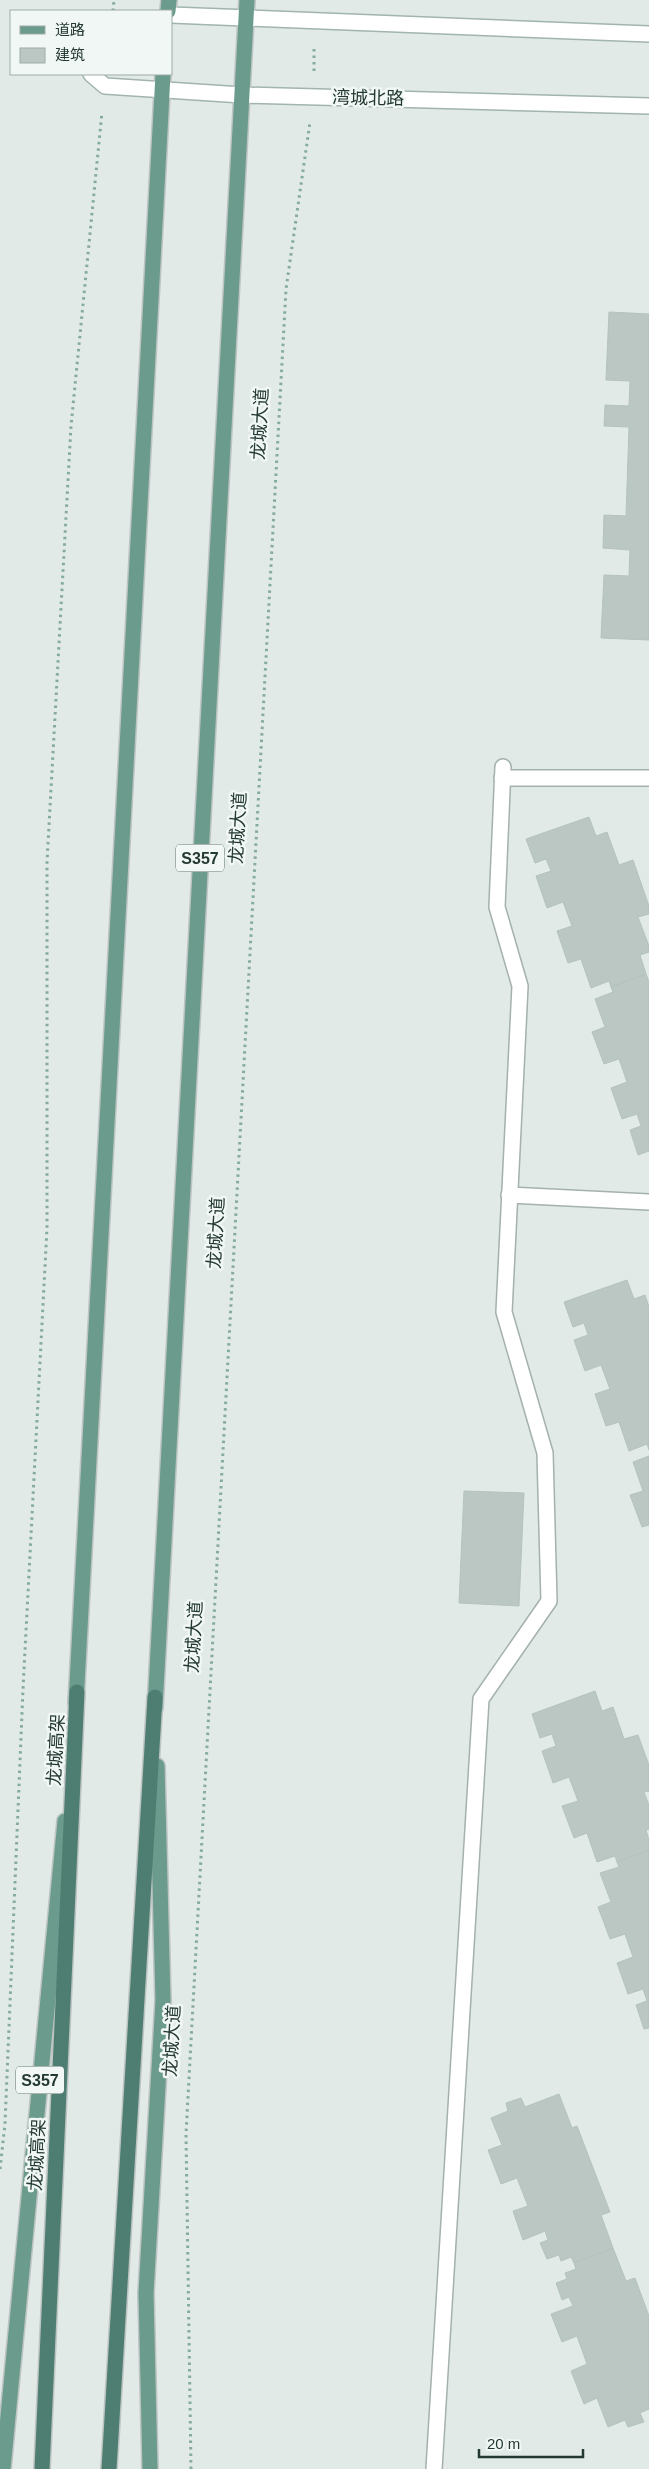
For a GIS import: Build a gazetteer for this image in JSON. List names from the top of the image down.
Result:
{
  "streets": {
    "highway": ["龙城高架"],
    "main road": ["湾城北路", "龙城大道", "S357"]
  },
  "crossings": [
    ["湾城北路", "龙城大道"],
    ["湾城北路", "S357"],
    ["S357", "龙城高架"]
  ],
  "legend": ["道路", "建筑"],
  "scale_bar": "20 m"
}
